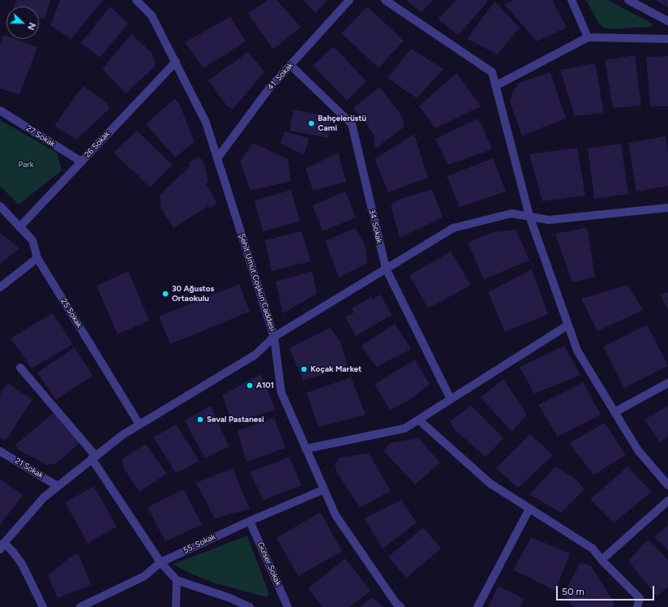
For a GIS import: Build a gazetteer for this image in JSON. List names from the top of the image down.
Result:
{
  "streets": {
    "street": [
      "41. Sokak",
      "27 Sokak",
      "26 Sokak",
      "34. Sokak",
      "Şehit Umut Coşkun Caddesi",
      "25 Sokak",
      "21 Sokak",
      "55. Sokak",
      "Gülser Sokak"
    ]
  },
  "crossings": [
    ["41. Sokak", "34. Sokak"],
    ["41. Sokak", "Şehit Umut Coşkun Caddesi"],
    ["27 Sokak", "26 Sokak"],
    ["26 Sokak", "Şehit Umut Coşkun Caddesi"],
    ["26 Sokak", "25 Sokak"],
    ["Şehit Umut Coşkun Caddesi", "25 Sokak"],
    ["Şehit Umut Coşkun Caddesi", "21 Sokak"],
    ["55. Sokak", "Gülser Sokak"]
  ],
  "parks": ["Park"],
  "places": [
    "Bahçelerüstü Cami",
    "30 Ağustos Ortaokulu",
    "Koçak Market",
    "A101",
    "Seval Pastanesi"
  ],
  "scale_bar": "50 m",
  "north": "right"
}
